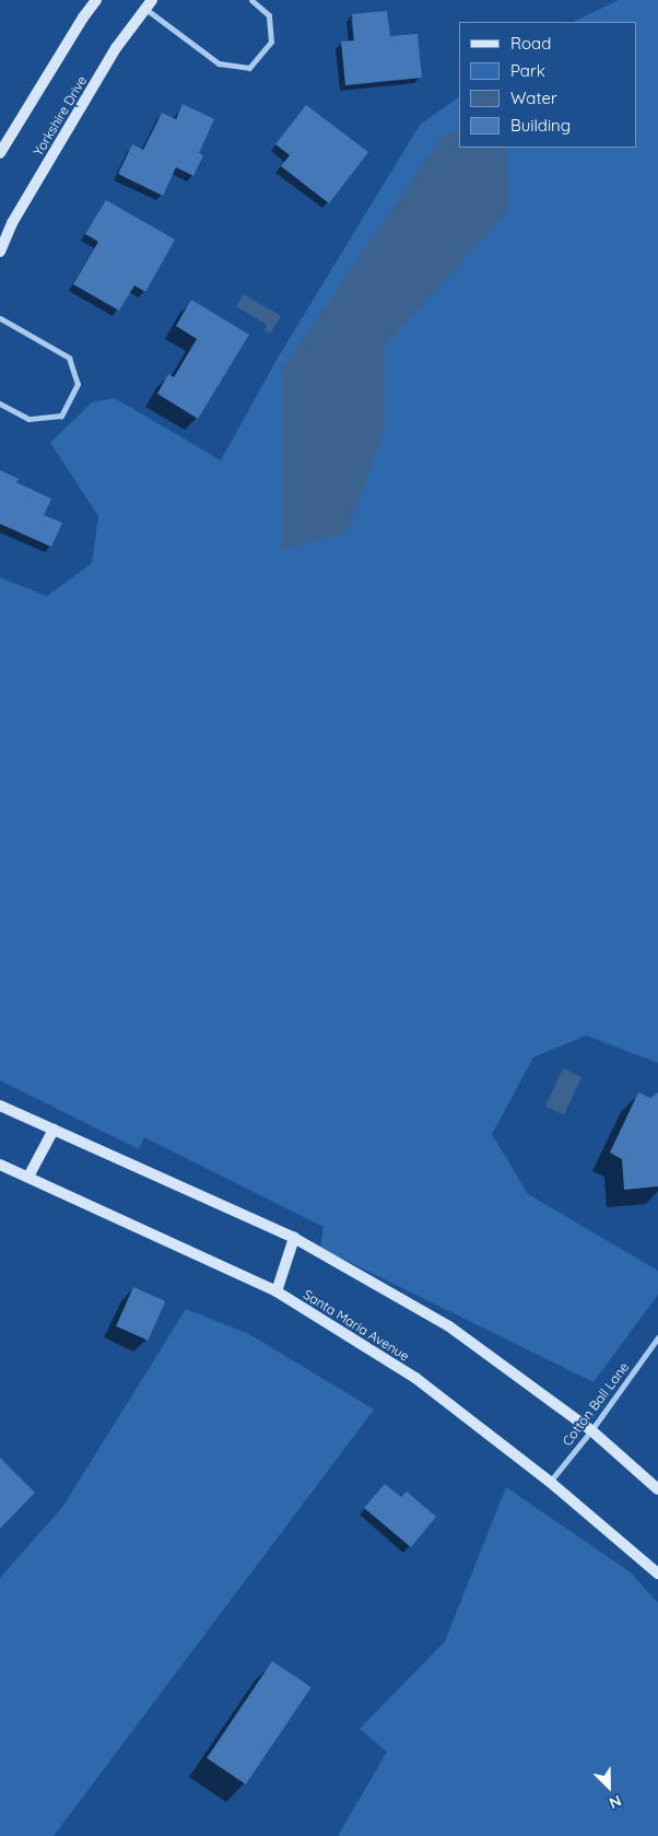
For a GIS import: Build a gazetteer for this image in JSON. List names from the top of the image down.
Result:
{
  "streets": {
    "street": ["Yorkshire Drive", "Santa Maria Avenue", "Cotton Ball Lane"]
  },
  "crossings": [
    ["Santa Maria Avenue", "Cotton Ball Lane"]
  ],
  "legend": [
    "Road",
    "Park",
    "Water",
    "Building"
  ],
  "north": "bottom right"
}
